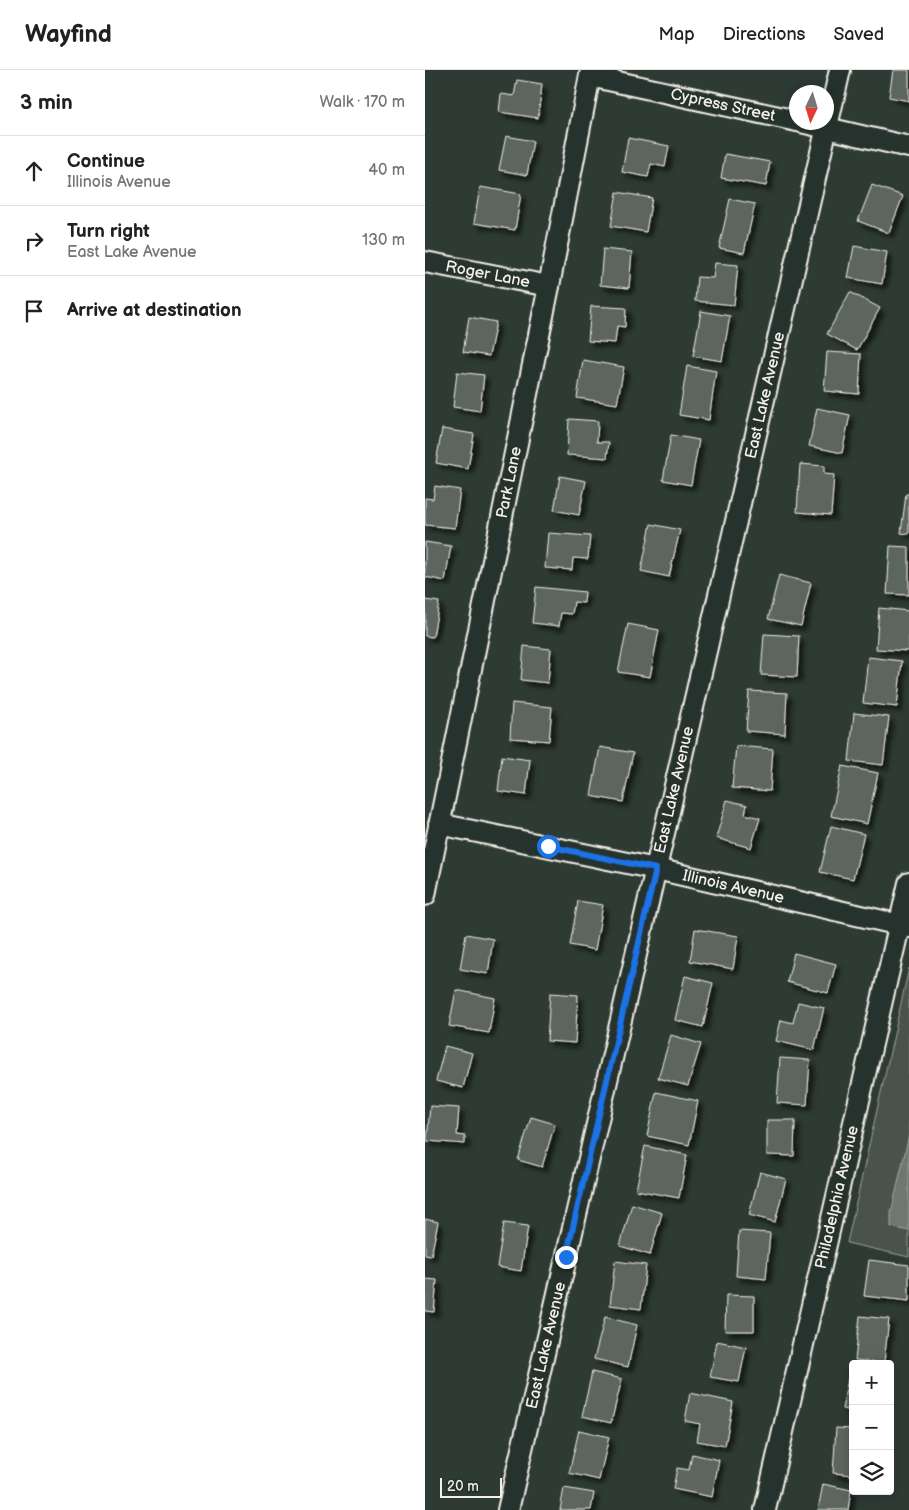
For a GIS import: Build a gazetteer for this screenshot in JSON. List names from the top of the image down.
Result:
{
  "streets": {
    "street": [
      "Cypress Street",
      "Roger Lane",
      "East Lake Avenue",
      "Park Lane",
      "Illinois Avenue",
      "Philadelphia Avenue"
    ]
  },
  "crossings": [
    ["Cypress Street", "Park Lane"],
    ["Roger Lane", "Park Lane"],
    ["East Lake Avenue", "Illinois Avenue"],
    ["Park Lane", "Illinois Avenue"],
    ["Illinois Avenue", "Philadelphia Avenue"]
  ],
  "scale_bar": "20 m",
  "north": "bottom",
  "page": {
    "header": "Wayfind",
    "nav": ["Map", "Directions", "Saved"],
    "heading": ["3 min", "Walk · 170 m"],
    "list": [
      ["Continue", "Illinois Avenue", "40 m"],
      ["Turn right", "East Lake Avenue", "130 m"],
      "Arrive at destination"
    ],
    "map_buttons": ["+", "−"],
    "scale": "20 m"
  }
}
